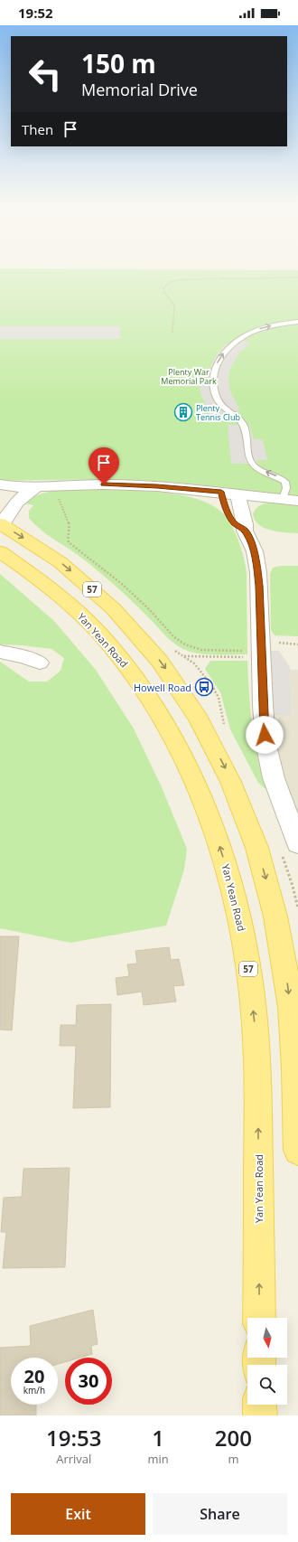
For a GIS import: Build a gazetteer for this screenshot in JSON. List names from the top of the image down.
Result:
{
  "streets": {
    "main road": ["57", "Yan Yean Road"]
  },
  "parks": ["Plenty War Memorial Park"],
  "places": {
    "building": ["Plenty Tennis Club"],
    "bus stop": ["Howell Road"]
  },
  "north": "bottom",
  "page": {
    "status": "19:52",
    "turn": ["150 m", "Memorial Drive"],
    "then": "Then",
    "speed": "20 km/h",
    "limit": "30",
    "eta": [
      "19:53",
      "Arrival",
      "1",
      "min",
      "200",
      "m"
    ],
    "buttons": ["Exit", "Share"]
  }
}
